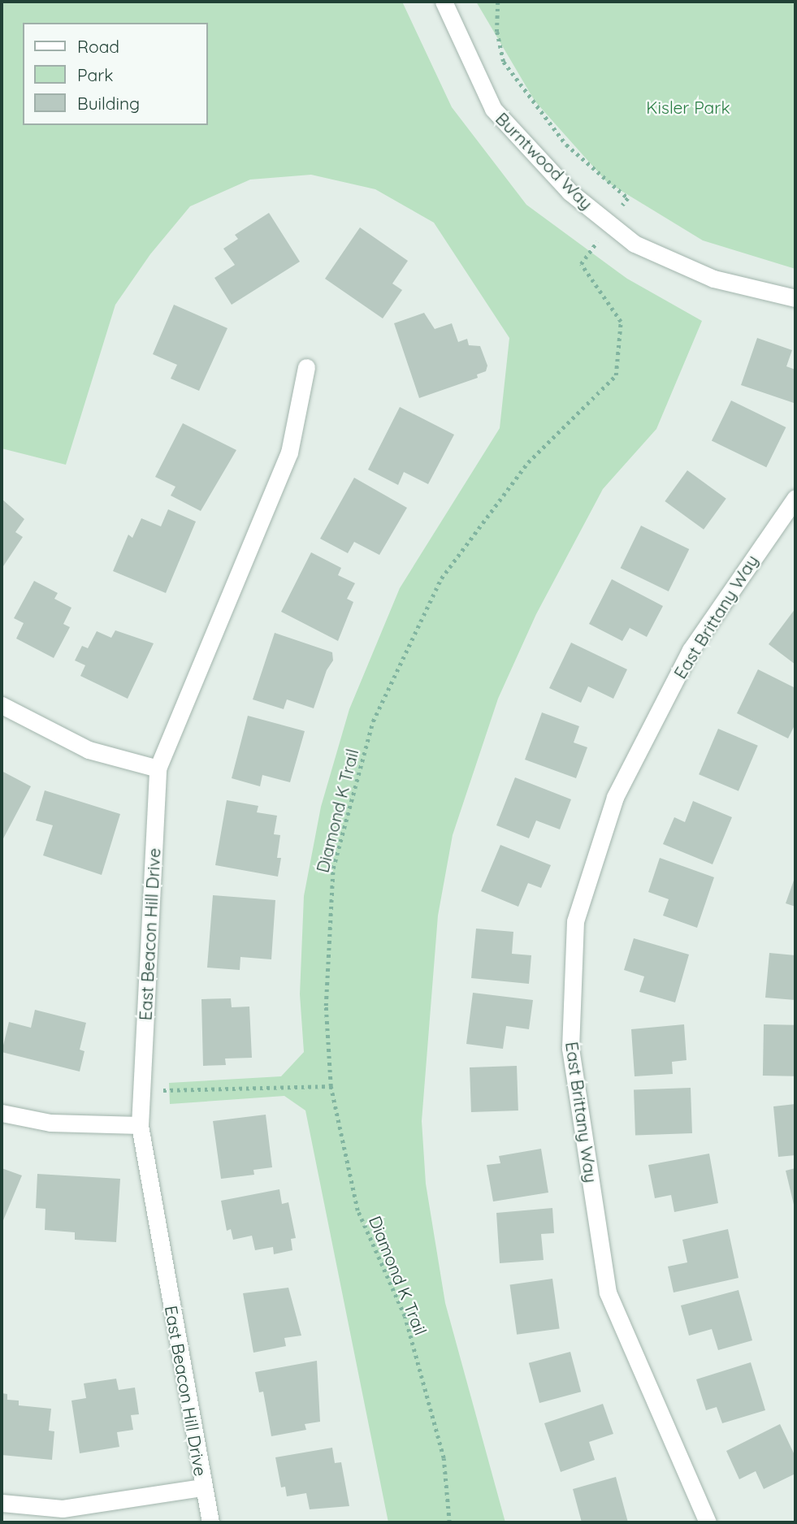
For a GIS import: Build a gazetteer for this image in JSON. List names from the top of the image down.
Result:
{
  "streets": {
    "street": ["Burntwood Way", "East Brittany Way", "East Beacon Hill Drive"],
    "path": ["Diamond K Trail"]
  },
  "crossings": [
    ["Burntwood Way", "Diamond K Trail"]
  ],
  "parks": ["Kisler Park"],
  "legend": ["Road", "Park", "Building"]
}
